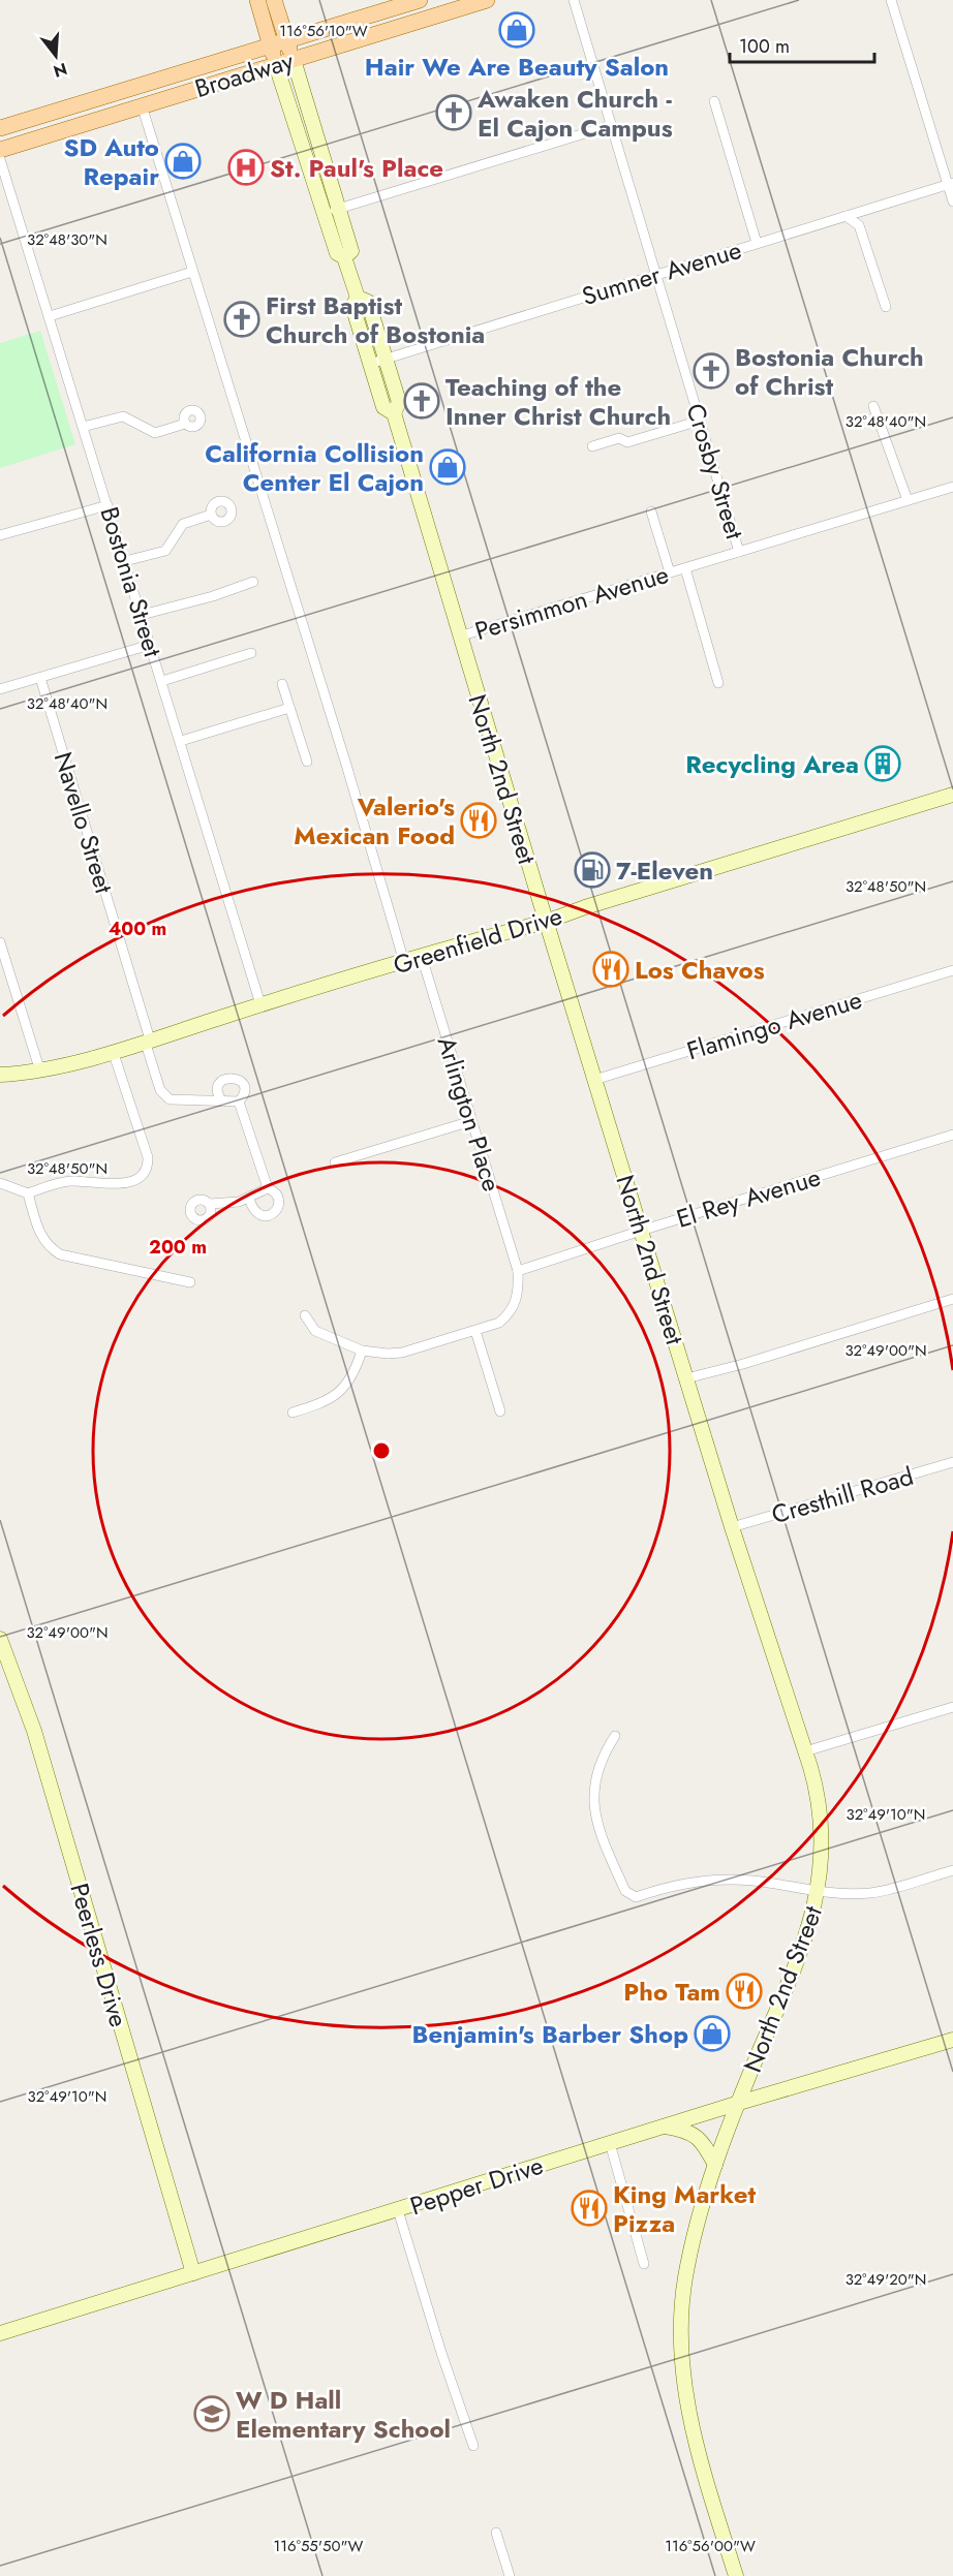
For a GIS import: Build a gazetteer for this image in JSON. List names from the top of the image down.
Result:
{
  "streets": {
    "main road": [
      "Broadway",
      "North 2nd Street",
      "Greenfield Drive",
      "Peerless Drive",
      "Pepper Drive"
    ],
    "street": [
      "Sumner Avenue",
      "Crosby Street",
      "Bostonia Street",
      "Persimmon Avenue",
      "Navello Street",
      "Flamingo Avenue",
      "Arlington Place",
      "El Rey Avenue",
      "Cresthill Road"
    ]
  },
  "crossings": [
    ["Broadway", "North 2nd Street"],
    ["Sumner Avenue", "Crosby Street"],
    ["Sumner Avenue", "North 2nd Street"],
    ["Crosby Street", "Persimmon Avenue"],
    ["Bostonia Street", "Greenfield Drive"],
    ["Persimmon Avenue", "North 2nd Street"],
    ["North 2nd Street", "Greenfield Drive"],
    ["North 2nd Street", "Flamingo Avenue"],
    ["North 2nd Street", "El Rey Avenue"],
    ["North 2nd Street", "Cresthill Road"],
    ["North 2nd Street", "Pepper Drive"],
    ["Navello Street", "Greenfield Drive"],
    ["Greenfield Drive", "Arlington Place"],
    ["Arlington Place", "El Rey Avenue"],
    ["Peerless Drive", "Pepper Drive"]
  ],
  "places": {
    "shop": [
      "Hair We Are Beauty Salon",
      "SD Auto Repair",
      "California Collision Center El Cajon",
      "Benjamin's Barber Shop"
    ],
    "church": [
      "Awaken Church - El Cajon Campus",
      "First Baptist Church of Bostonia",
      "Bostonia Church of Christ",
      "Teaching of the Inner Christ Church"
    ],
    "hospital": ["St. Paul's Place"],
    "building": ["Recycling Area"],
    "restaurant": [
      "Valerio's Mexican Food",
      "Los Chavos",
      "Pho Tam",
      "King Market Pizza"
    ],
    "fuel station": ["7-Eleven"],
    "school or university": ["W D Hall Elementary School"]
  },
  "scale_bar": "100 m",
  "north": "bottom",
  "coordinates": [
    "116°56'10\"W",
    "32°48'30\"N",
    "32°48'40\"N",
    "32°48'50\"N",
    "32°49'00\"N",
    "32°49'10\"N",
    "32°49'20\"N",
    "116°55'50\"W",
    "116°56'00\"W"
  ],
  "rings": ["400 m", "200 m"]
}
